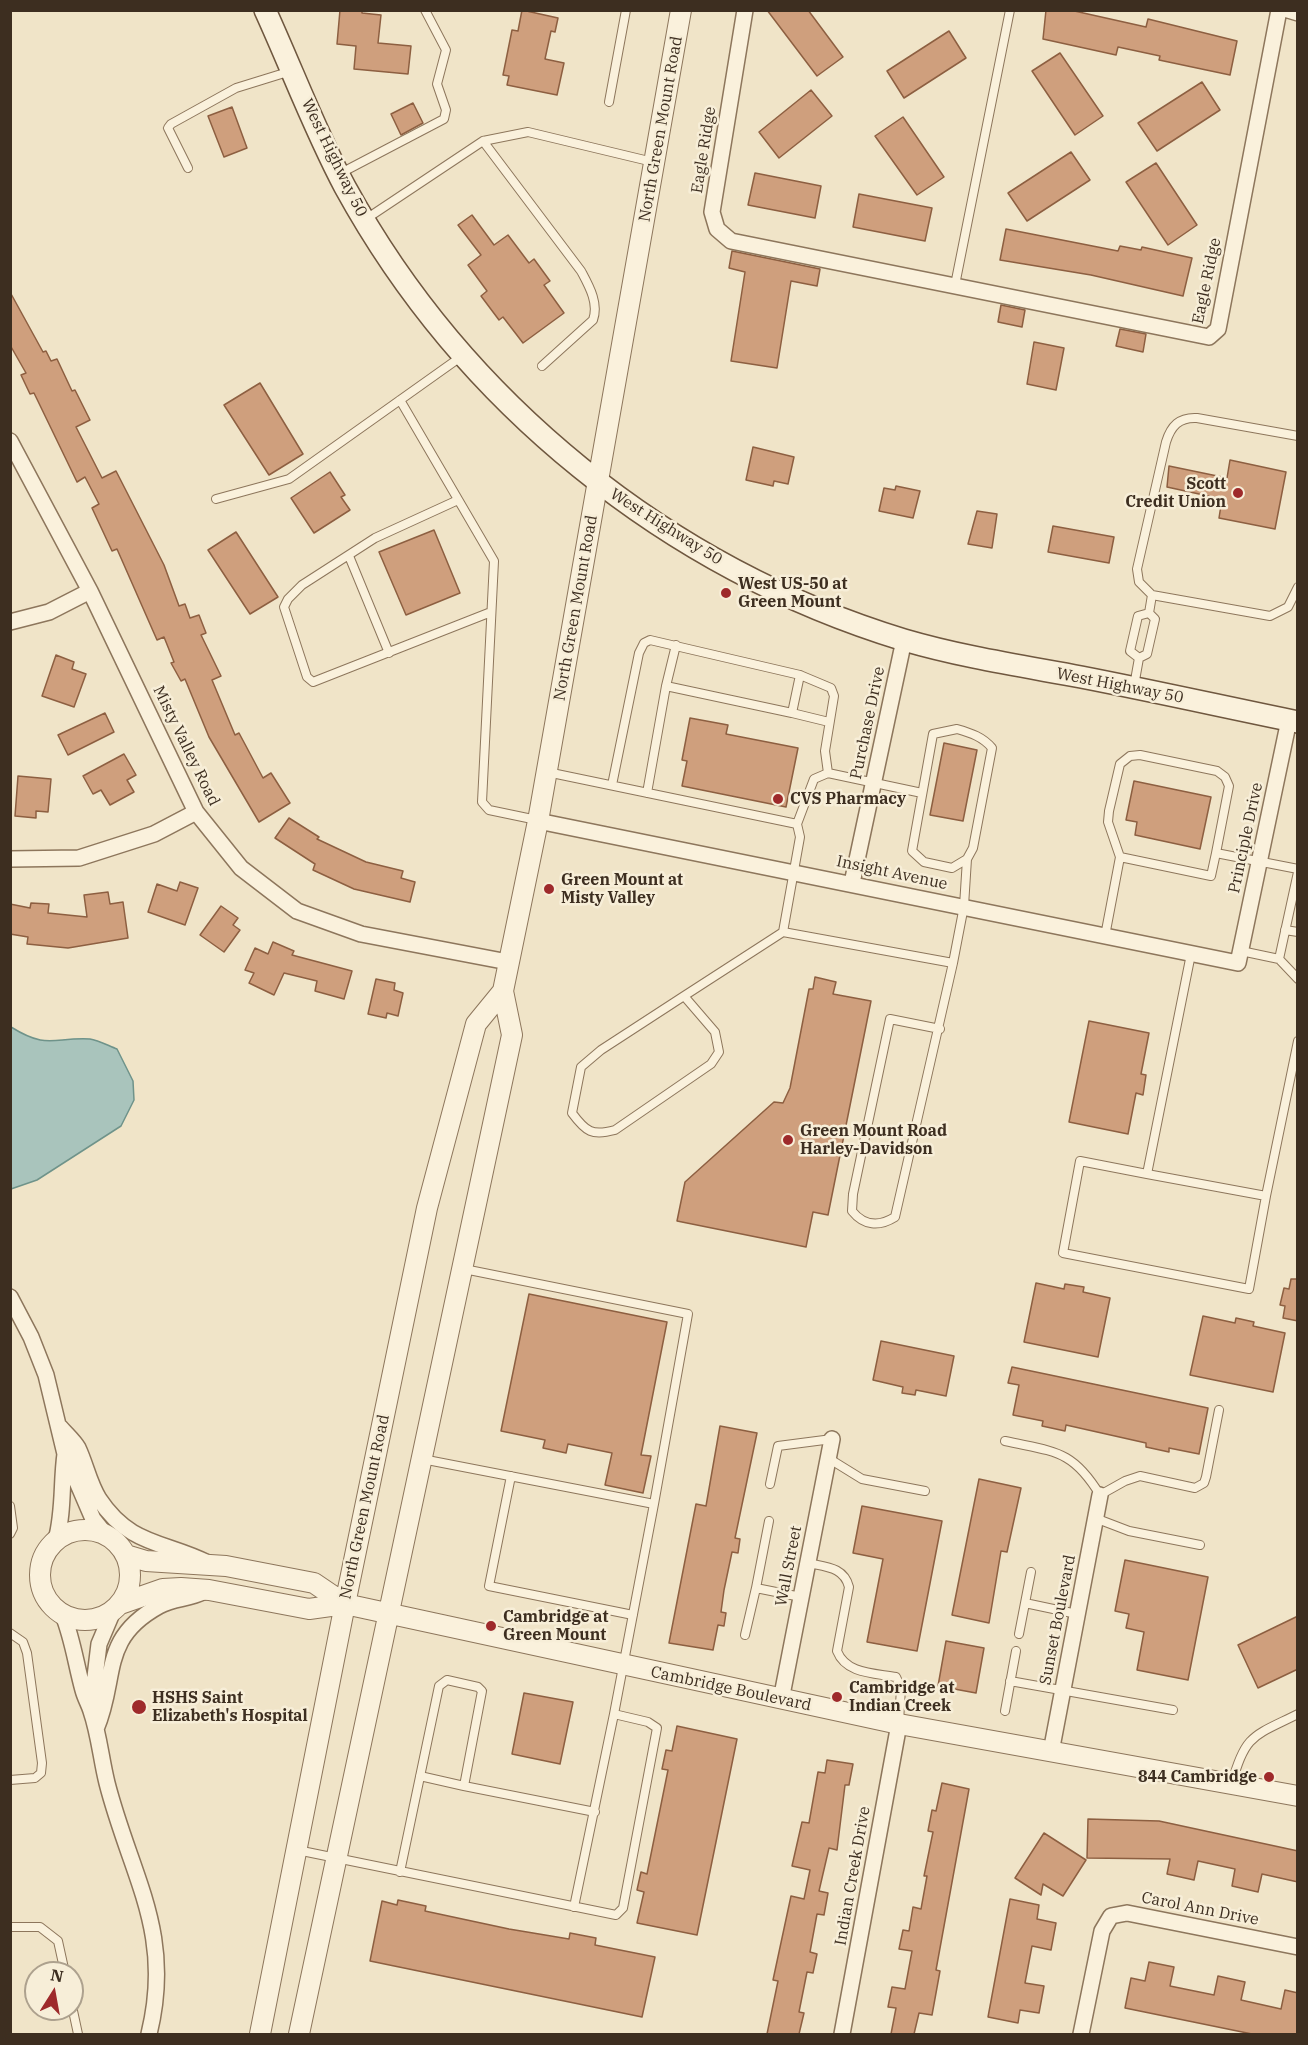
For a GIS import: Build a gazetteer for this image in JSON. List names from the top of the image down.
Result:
{
  "streets": {
    "main road": ["West Highway 50"],
    "street": [
      "North Green Mount Road",
      "Eagle Ridge",
      "Purchase Drive",
      "Misty Valley Road",
      "Principle Drive",
      "Insight Avenue",
      "Wall Street",
      "Sunset Boulevard",
      "Cambridge Boulevard",
      "Indian Creek Drive",
      "Carol Ann Drive"
    ]
  },
  "crossings": [
    ["North Green Mount Road", "West Highway 50"],
    ["North Green Mount Road", "Misty Valley Road"],
    ["North Green Mount Road", "Insight Avenue"],
    ["North Green Mount Road", "Cambridge Boulevard"],
    ["West Highway 50", "Purchase Drive"],
    ["West Highway 50", "Principle Drive"],
    ["Purchase Drive", "Insight Avenue"],
    ["Principle Drive", "Insight Avenue"],
    ["Wall Street", "Cambridge Boulevard"],
    ["Sunset Boulevard", "Cambridge Boulevard"],
    ["Cambridge Boulevard", "Indian Creek Drive"]
  ],
  "places": [
    "Scott Credit Union",
    "West US-50 at Green Mount",
    "CVS Pharmacy",
    "Green Mount at Misty Valley",
    "Green Mount Road Harley-Davidson",
    "Cambridge at Green Mount",
    "Cambridge at Indian Creek",
    "HSHS Saint Elizabeth's Hospital",
    "844 Cambridge"
  ],
  "north": "top"
}
